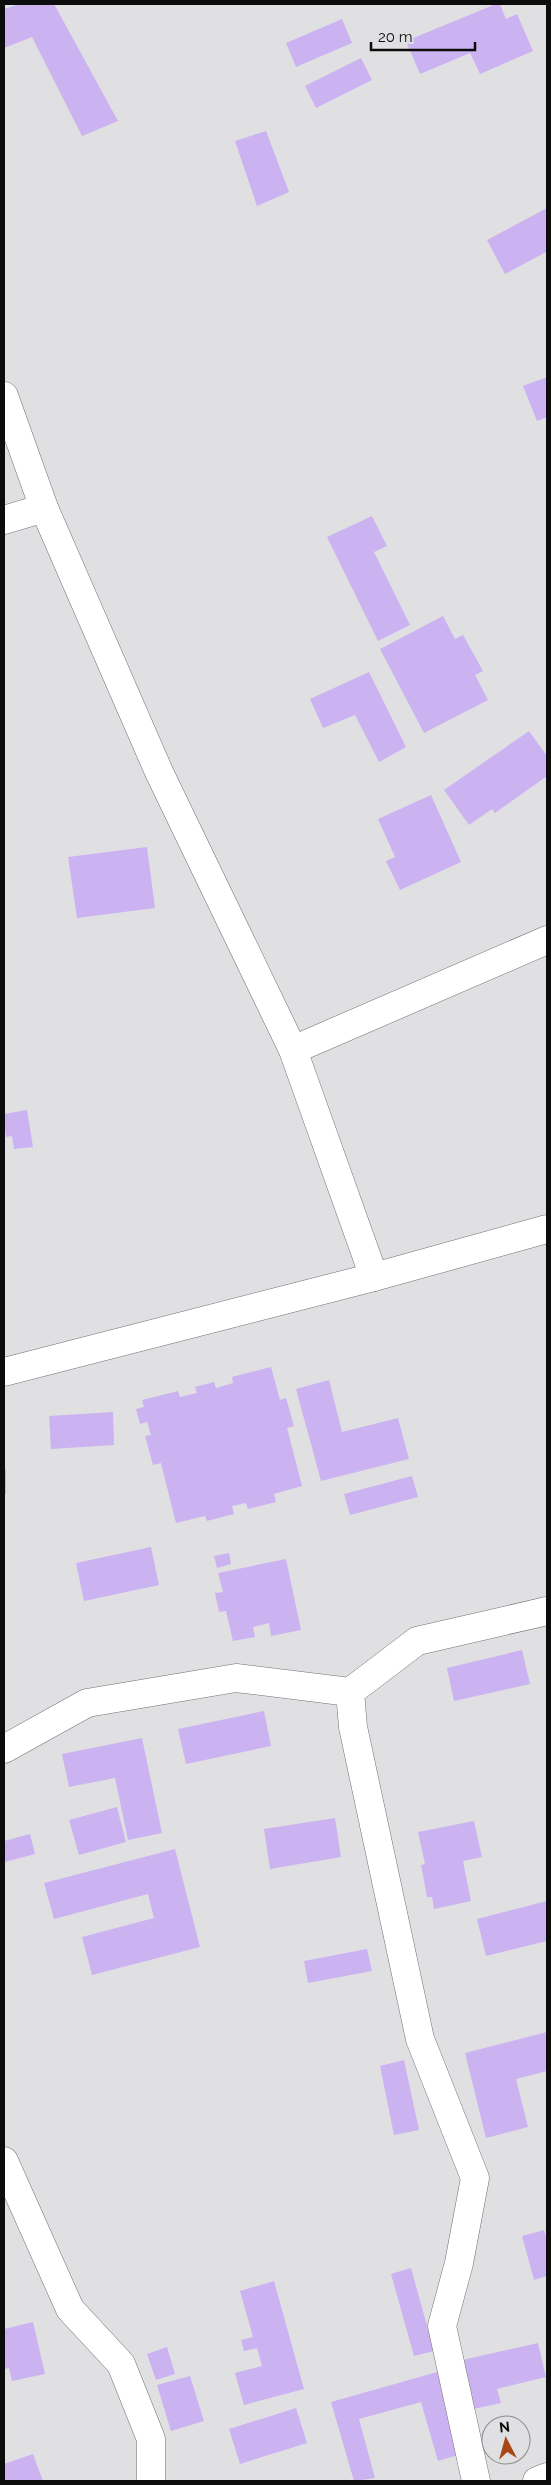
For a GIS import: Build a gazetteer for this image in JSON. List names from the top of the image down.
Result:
{
  "scale_bar": "20 m",
  "north": "top"
}
